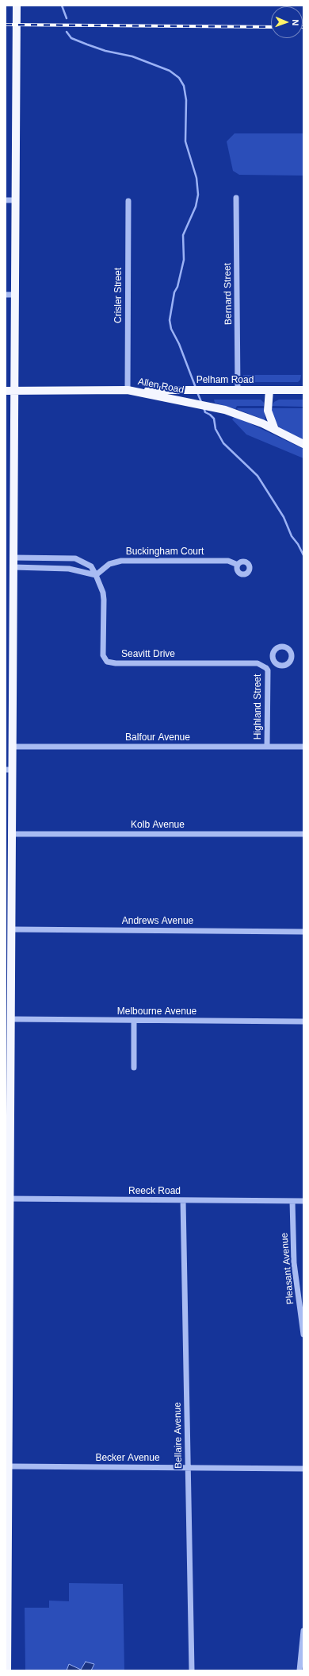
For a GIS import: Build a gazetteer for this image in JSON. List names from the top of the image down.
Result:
{
  "streets": {
    "main road": ["Pelham Road", "Allen Road"],
    "street": [
      "Bernard Street",
      "Crisler Street",
      "Buckingham Court",
      "Seavitt Drive",
      "Highland Street",
      "Balfour Avenue",
      "Kolb Avenue",
      "Andrews Avenue",
      "Melbourne Avenue",
      "Reeck Road",
      "Pleasant Avenue",
      "Bellaire Avenue",
      "Becker Avenue"
    ]
  },
  "crossings": [
    ["Bernard Street", "Pelham Road"],
    ["Crisler Street", "Pelham Road"],
    ["Crisler Street", "Allen Road"],
    ["Pelham Road", "Allen Road"],
    ["Buckingham Court", "Seavitt Drive"],
    ["Seavitt Drive", "Highland Street"],
    ["Highland Street", "Balfour Avenue"],
    ["Reeck Road", "Pleasant Avenue"],
    ["Reeck Road", "Bellaire Avenue"],
    ["Bellaire Avenue", "Becker Avenue"]
  ],
  "north": "right"
}
